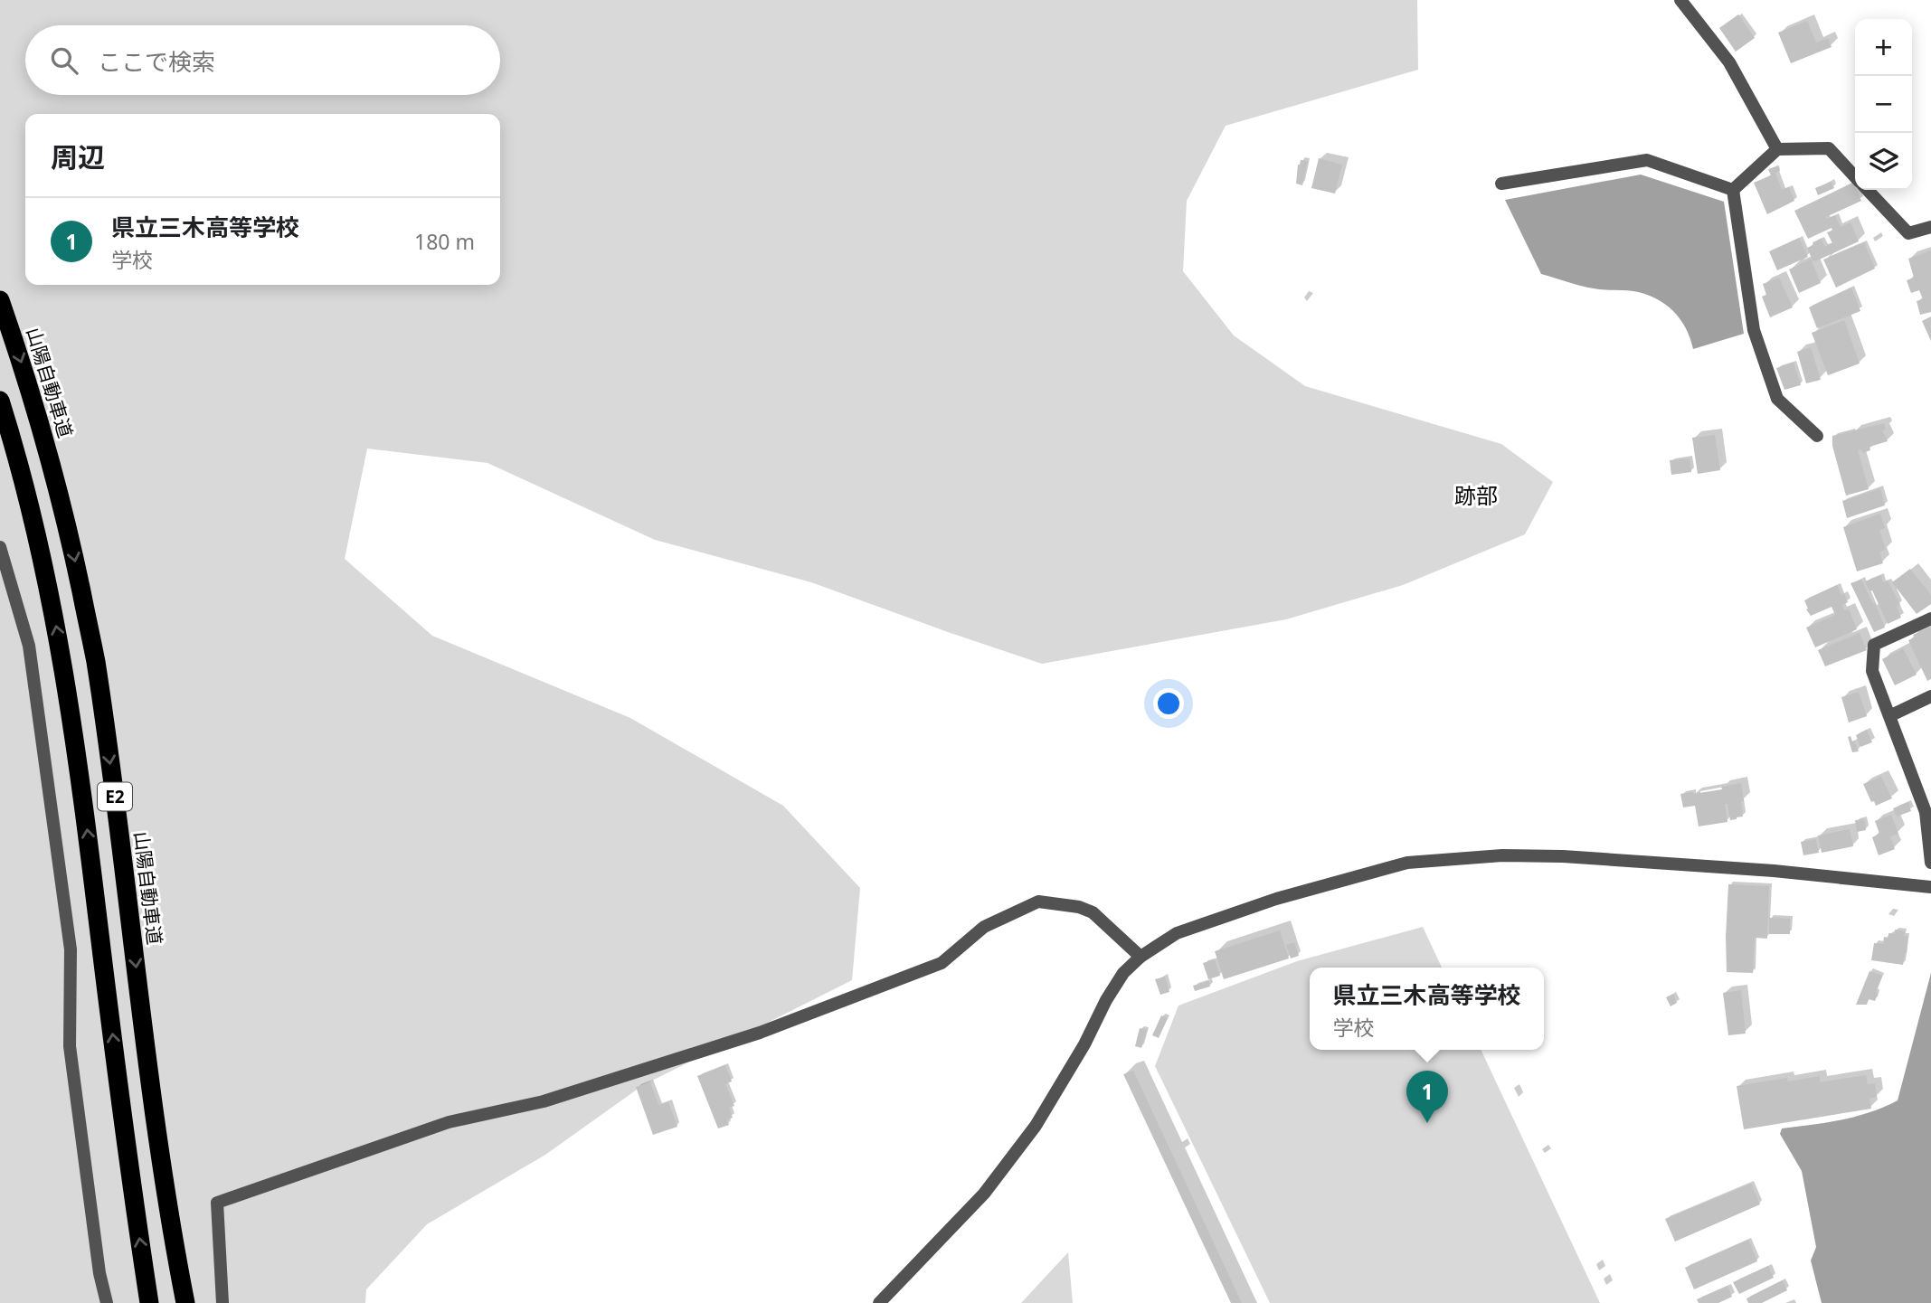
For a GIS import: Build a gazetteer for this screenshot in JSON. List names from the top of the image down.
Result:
{
  "streets": {
    "highway": ["山陽自動車道", "E2"]
  },
  "districts": ["跡部"],
  "page": {
    "map_buttons": ["+", "−"],
    "search": "ここで検索",
    "heading": "周辺",
    "list": [
      {
        "mark": "1",
        "name": "県立三木高等学校",
        "note": "学校",
        "value": "180 m"
      }
    ],
    "popup": ["県立三木高等学校", "学校"],
    "pins": "1"
  }
}
